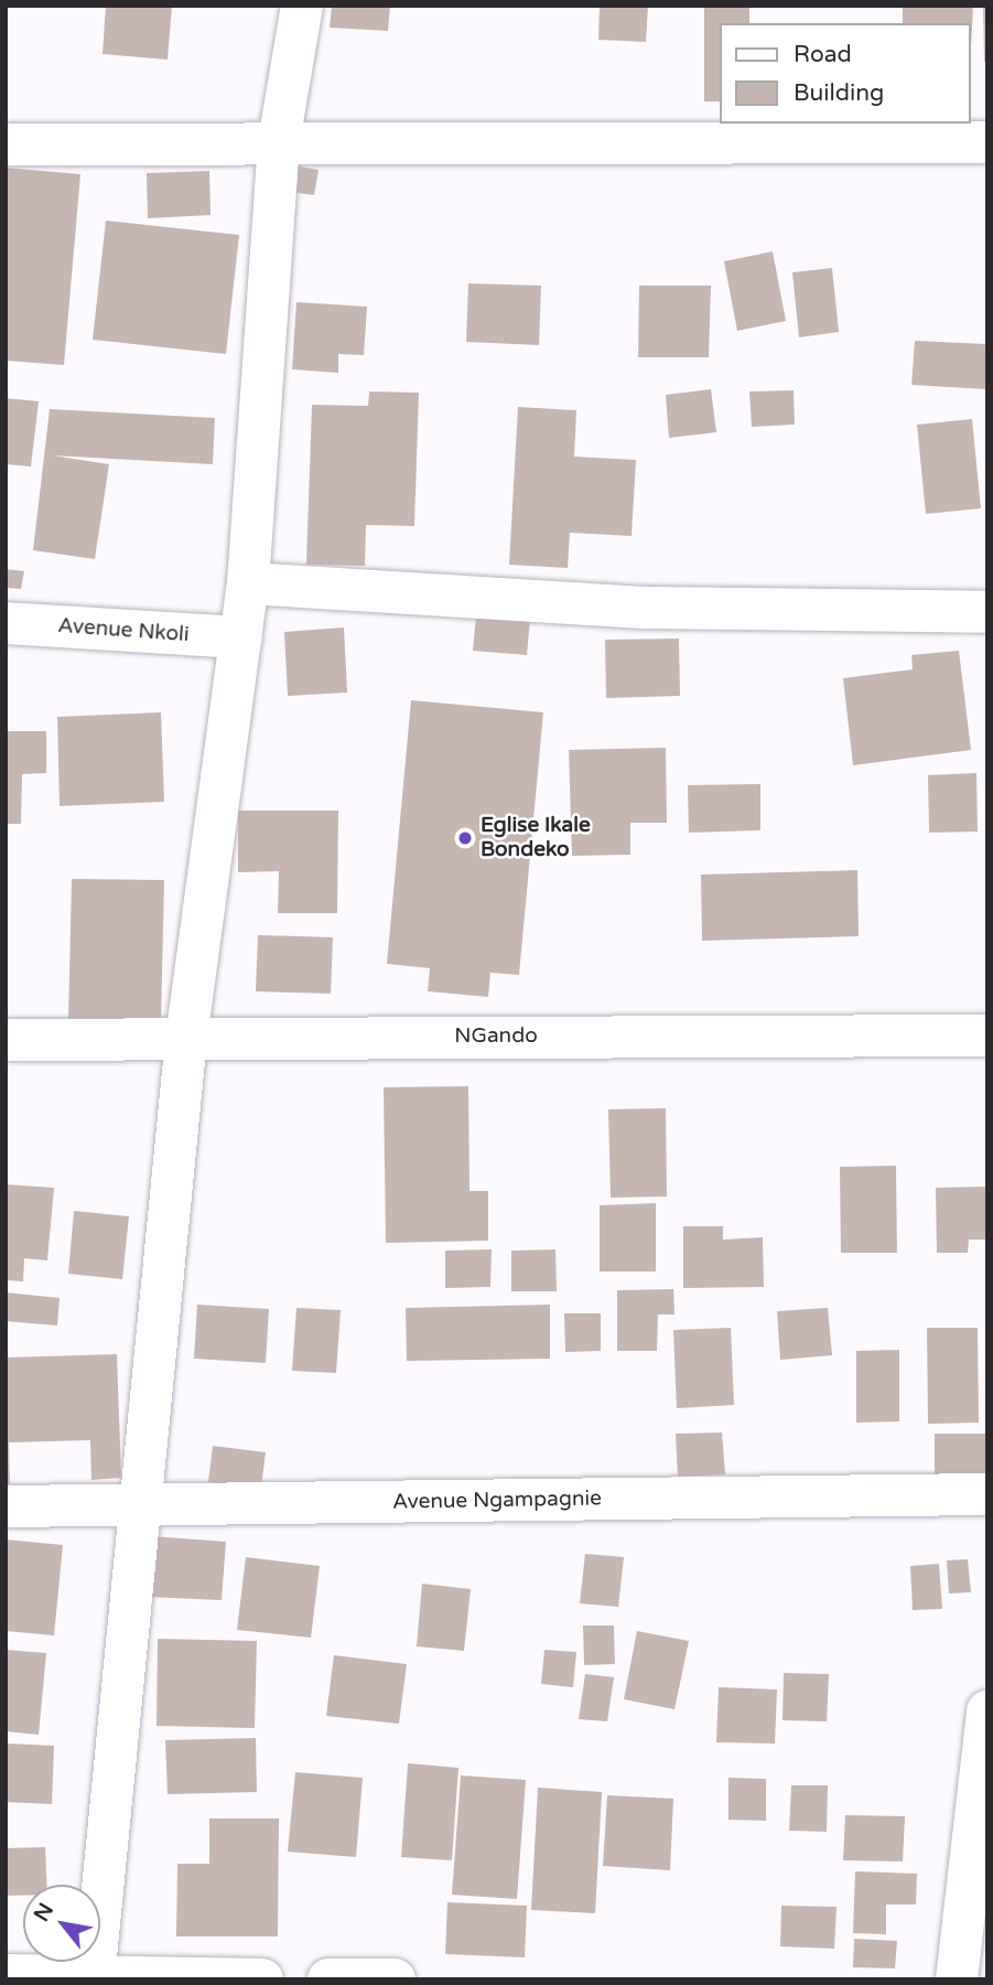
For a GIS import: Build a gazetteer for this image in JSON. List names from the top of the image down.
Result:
{
  "streets": {
    "street": ["Avenue Nkoli", "NGando", "Avenue Ngampagnie"]
  },
  "places": ["Eglise Ikale Bondeko"],
  "legend": ["Road", "Building"],
  "north": "top left"
}
